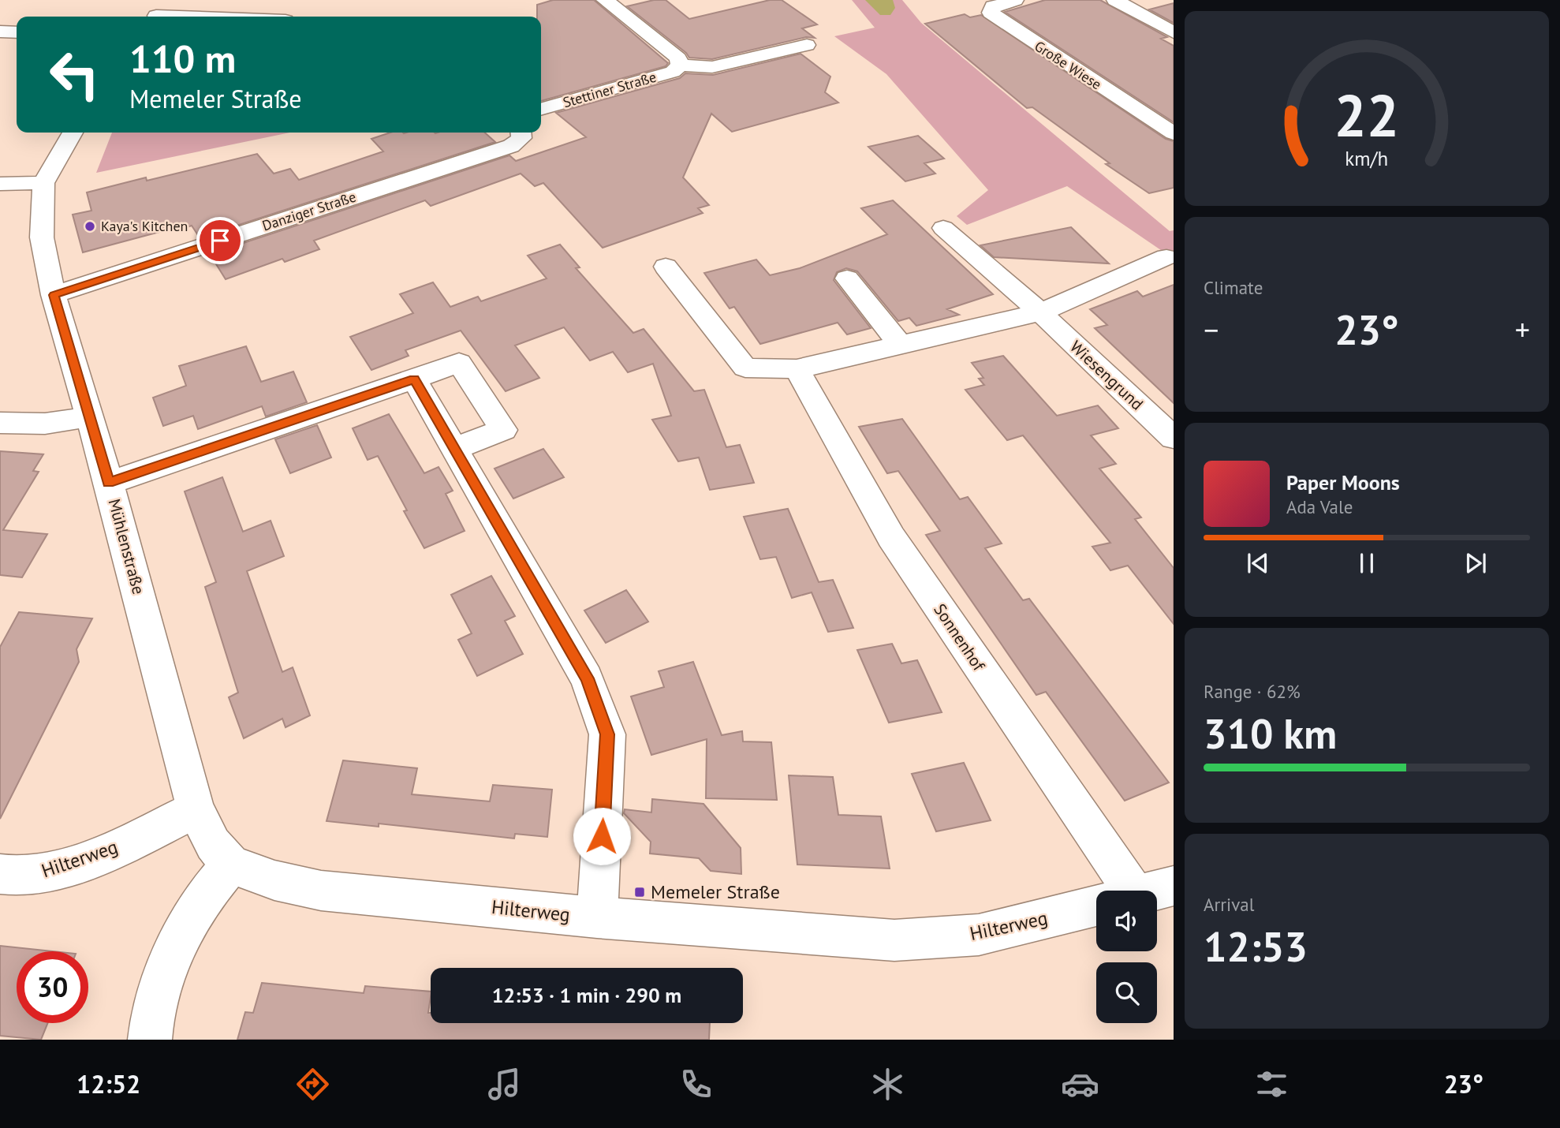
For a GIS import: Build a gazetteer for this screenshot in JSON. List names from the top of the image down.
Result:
{
  "streets": {
    "street": [
      "Große Wiese",
      "Stettiner Straße",
      "Danziger Straße",
      "Wiesengrund",
      "Mühlenstraße",
      "Sonnenhof",
      "Hilterweg"
    ]
  },
  "crossings": [
    ["Danziger Straße", "Mühlenstraße"],
    ["Mühlenstraße", "Hilterweg"]
  ],
  "places": {
    "other": ["Kaya's Kitchen"],
    "transit": ["Memeler Straße"]
  },
  "page": {
    "turn": ["110 m", "Memeler Straße"],
    "tile": [
      "Climate",
      ["Range · 62%", "310 km"],
      ["Arrival", "12:53"]
    ],
    "heat": ["−", "23°", "+"],
    "song": ["Paper Moons", "Ada Vale"],
    "limit": "30",
    "trip": "12:53 · 1 min · 290 m",
    "tabs": ["12:52", "23°"],
    "gauge": ["22", "km/h"]
  }
}
